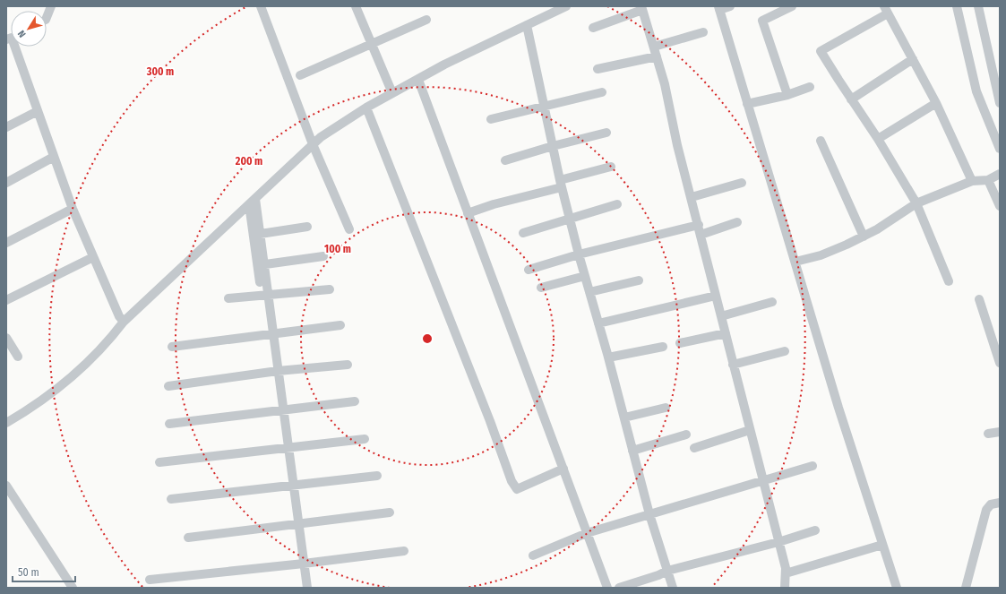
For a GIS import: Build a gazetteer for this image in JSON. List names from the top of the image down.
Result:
{
  "scale_bar": "50 m",
  "north": "bottom left",
  "rings": ["300 m", "200 m", "100 m"]
}
